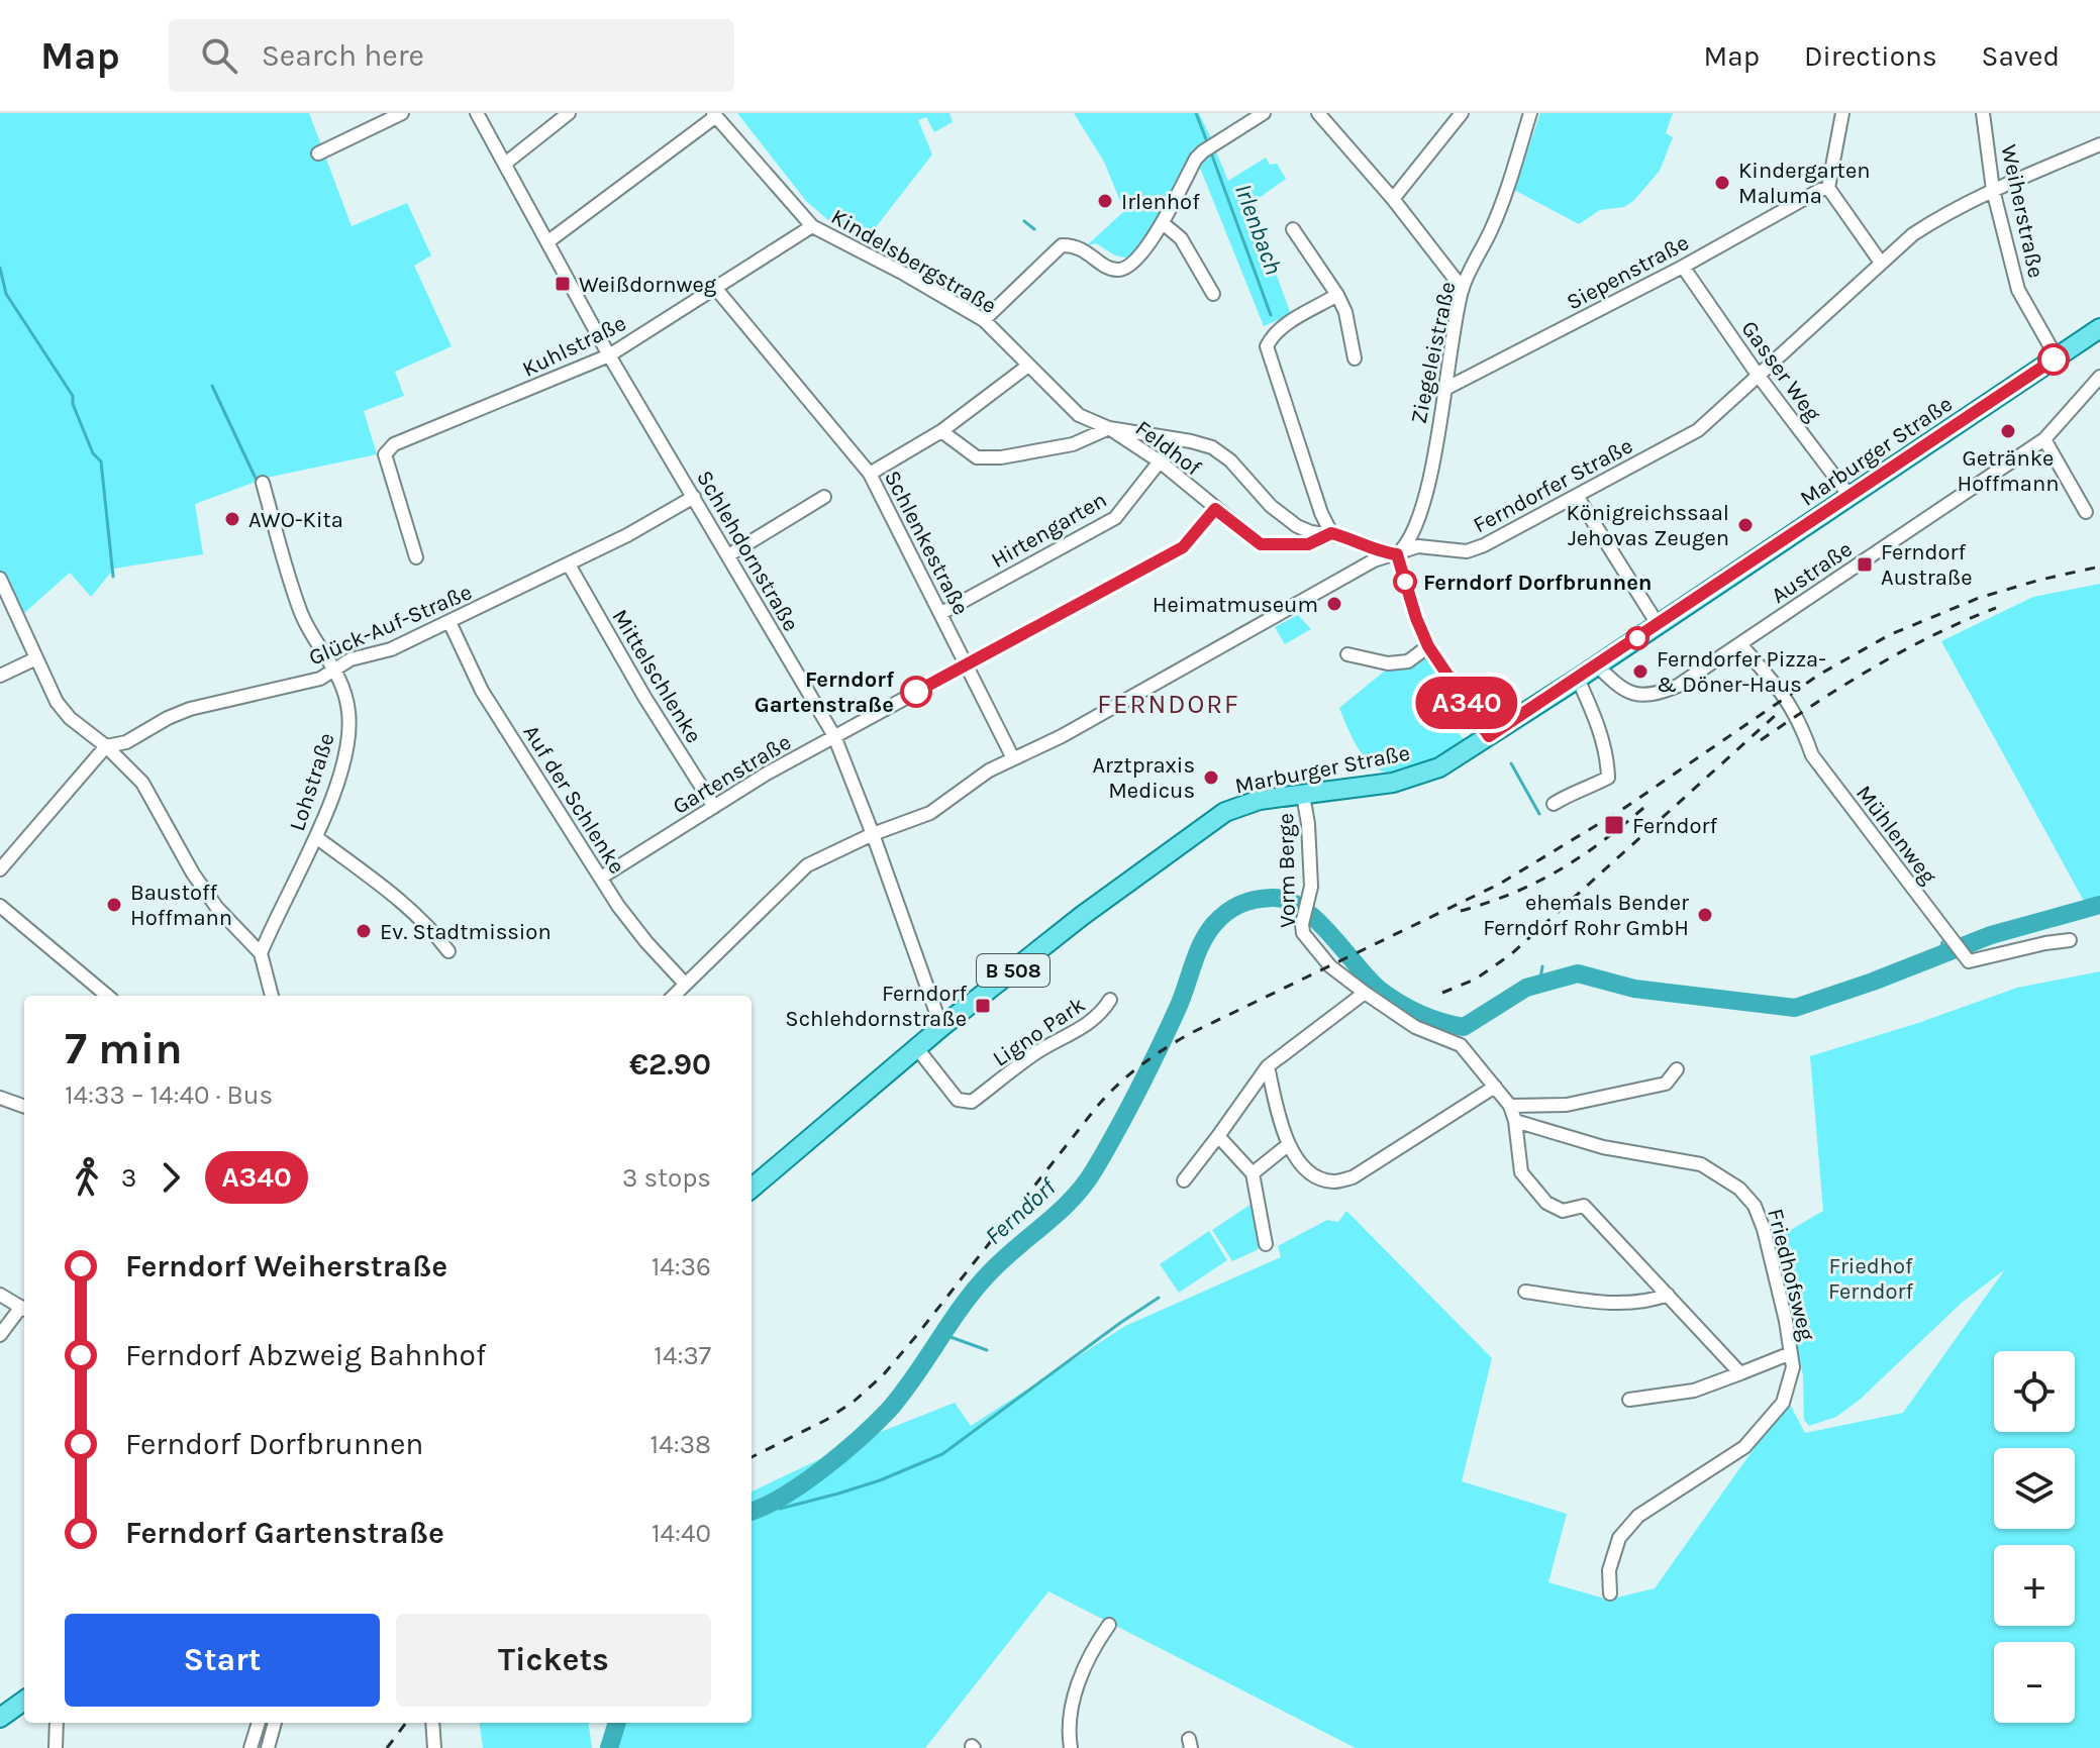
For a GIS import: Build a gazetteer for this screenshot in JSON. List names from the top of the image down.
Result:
{
  "streets": {
    "main road": ["Marburger Straße", "B 508"],
    "street": [
      "Weiherstraße",
      "Kindelsbergstraße",
      "Siepenstraße",
      "Kuhlstraße",
      "Ziegeleistraße",
      "Gasser Weg",
      "Feldhof",
      "Ferndorfer Straße",
      "Hirtengarten",
      "Schlenkestraße",
      "Schlehdornstraße",
      "Austraße",
      "Glück-Auf-Straße",
      "Mittelschlenke",
      "Gartenstraße",
      "Lohstraße",
      "Auf der Schlenke",
      "Mühlenweg",
      "Vorm Berge",
      "Ligno Park",
      "Friedhofsweg"
    ]
  },
  "crossings": [
    ["Weiherstraße", "Marburger Straße"],
    ["Weiherstraße", "Ferndorfer Straße"],
    ["Kindelsbergstraße", "Kuhlstraße"],
    ["Kindelsbergstraße", "Ziegeleistraße"],
    ["Kindelsbergstraße", "Feldhof"],
    ["Kindelsbergstraße", "Ferndorfer Straße"],
    ["Siepenstraße", "Ziegeleistraße"],
    ["Siepenstraße", "Gasser Weg"],
    ["Kuhlstraße", "Schlenkestraße"],
    ["Kuhlstraße", "Schlehdornstraße"],
    ["Ziegeleistraße", "Ferndorfer Straße"],
    ["Gasser Weg", "Marburger Straße"],
    ["Gasser Weg", "Ferndorfer Straße"],
    ["Feldhof", "Hirtengarten"],
    ["Feldhof", "Gartenstraße"],
    ["Marburger Straße", "Schlehdornstraße"],
    ["Marburger Straße", "Austraße"],
    ["Marburger Straße", "Vorm Berge"],
    ["Marburger Straße", "Ligno Park"],
    ["Ferndorfer Straße", "Schlenkestraße"],
    ["Ferndorfer Straße", "Schlehdornstraße"],
    ["Ferndorfer Straße", "Auf der Schlenke"],
    ["Hirtengarten", "Schlenkestraße"],
    ["Schlenkestraße", "Gartenstraße"],
    ["Schlehdornstraße", "Glück-Auf-Straße"],
    ["Schlehdornstraße", "Gartenstraße"],
    ["Austraße", "Mühlenweg"],
    ["Glück-Auf-Straße", "Mittelschlenke"],
    ["Glück-Auf-Straße", "Lohstraße"],
    ["Glück-Auf-Straße", "Auf der Schlenke"],
    ["Mittelschlenke", "Gartenstraße"],
    ["Gartenstraße", "Auf der Schlenke"]
  ],
  "districts": ["FERNDORF"],
  "water": ["Irlenbach", "Ferndorf"],
  "parks": ["Friedhof Ferndorf"],
  "places": {
    "other": [
      "Kindergarten Maluma",
      "Irlenhof",
      "Getränke Hoffmann",
      "AWO-Kita",
      "Königreichssaal Jehovas Zeugen",
      "Ferndorf Dorfbrunnen",
      "Heimatmuseum",
      "Ferndorfer Pizza- & Döner-Haus",
      "Ferndorf Gartenstraße",
      "Arztpraxis Medicus",
      "Baustoff Hoffmann",
      "ehemals Bender Ferndorf Rohr GmbH",
      "Ev. Stadtmission"
    ],
    "transit": [
      "Weißdornweg",
      "Ferndorf Austraße",
      "Ferndorf",
      "Ferndorf Schlehdornstraße"
    ]
  },
  "lines": ["bus line A340"],
  "page": {
    "header": "Map",
    "search": "Search here",
    "nav": ["Map", "Directions", "Saved"],
    "on_map": "A340",
    "heading": ["7 min", "14:33 – 14:40 · Bus", "€2.90"],
    "legs": ["3", "A340", "3 stops"],
    "list": [
      {
        "name": "Ferndorf Weiherstraße",
        "value": "14:36"
      },
      {
        "name": "Ferndorf Abzweig Bahnhof",
        "value": "14:37"
      },
      {
        "name": "Ferndorf Dorfbrunnen",
        "value": "14:38"
      },
      {
        "name": "Ferndorf Gartenstraße",
        "value": "14:40"
      }
    ],
    "map_buttons": ["+", "−"],
    "buttons": ["Start", "Tickets"]
  }
}
